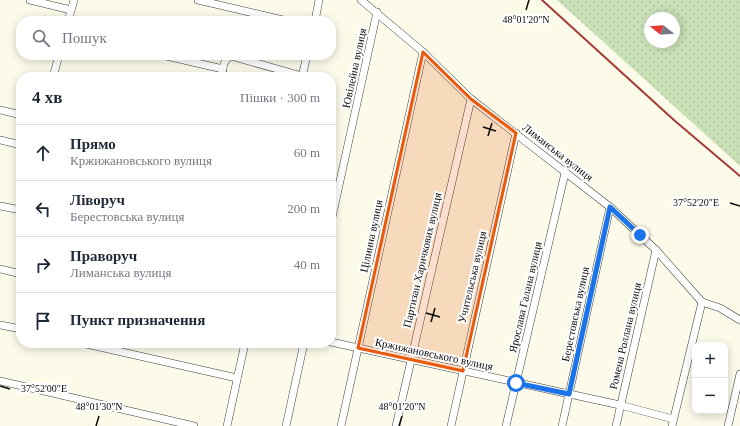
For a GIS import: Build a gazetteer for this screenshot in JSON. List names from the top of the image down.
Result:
{
  "streets": {
    "street": [
      "Ювілейна вулиця",
      "Лиманська вулиця",
      "Цілинна вулиця",
      "Партизан Харичкових вулиця",
      "Учительська вулиця",
      "Ярослава Галана вулиця",
      "Берестовська вулиця",
      "Ромена Роллана вулиця",
      "Кржижановського вулиця"
    ]
  },
  "crossings": [
    ["Ювілейна вулиця", "Лиманська вулиця"],
    ["Лиманська вулиця", "Цілинна вулиця"],
    ["Лиманська вулиця", "Партизан Харичкових вулиця"],
    ["Лиманська вулиця", "Учительська вулиця"],
    ["Лиманська вулиця", "Ярослава Галана вулиця"],
    ["Лиманська вулиця", "Берестовська вулиця"],
    ["Лиманська вулиця", "Ромена Роллана вулиця"],
    ["Цілинна вулиця", "Кржижановського вулиця"],
    ["Партизан Харичкових вулиця", "Кржижановського вулиця"],
    ["Учительська вулиця", "Кржижановського вулиця"],
    ["Ярослава Галана вулиця", "Кржижановського вулиця"],
    ["Берестовська вулиця", "Кржижановського вулиця"],
    ["Ромена Роллана вулиця", "Кржижановського вулиця"]
  ],
  "north": "left",
  "page": {
    "search": "Пошук",
    "heading": ["4 хв", "Пішки · 300 m"],
    "list": [
      ["Прямо", "Кржижановського вулиця", "60 m"],
      ["Ліворуч", "Берестовська вулиця", "200 m"],
      ["Праворуч", "Лиманська вулиця", "40 m"],
      "Пункт призначення"
    ],
    "map_buttons": ["+", "−"]
  },
  "coordinates": [
    "48°01'20\"N",
    "37°52'20\"E",
    "37°52'00\"E",
    "48°01'30\"N"
  ]
}
